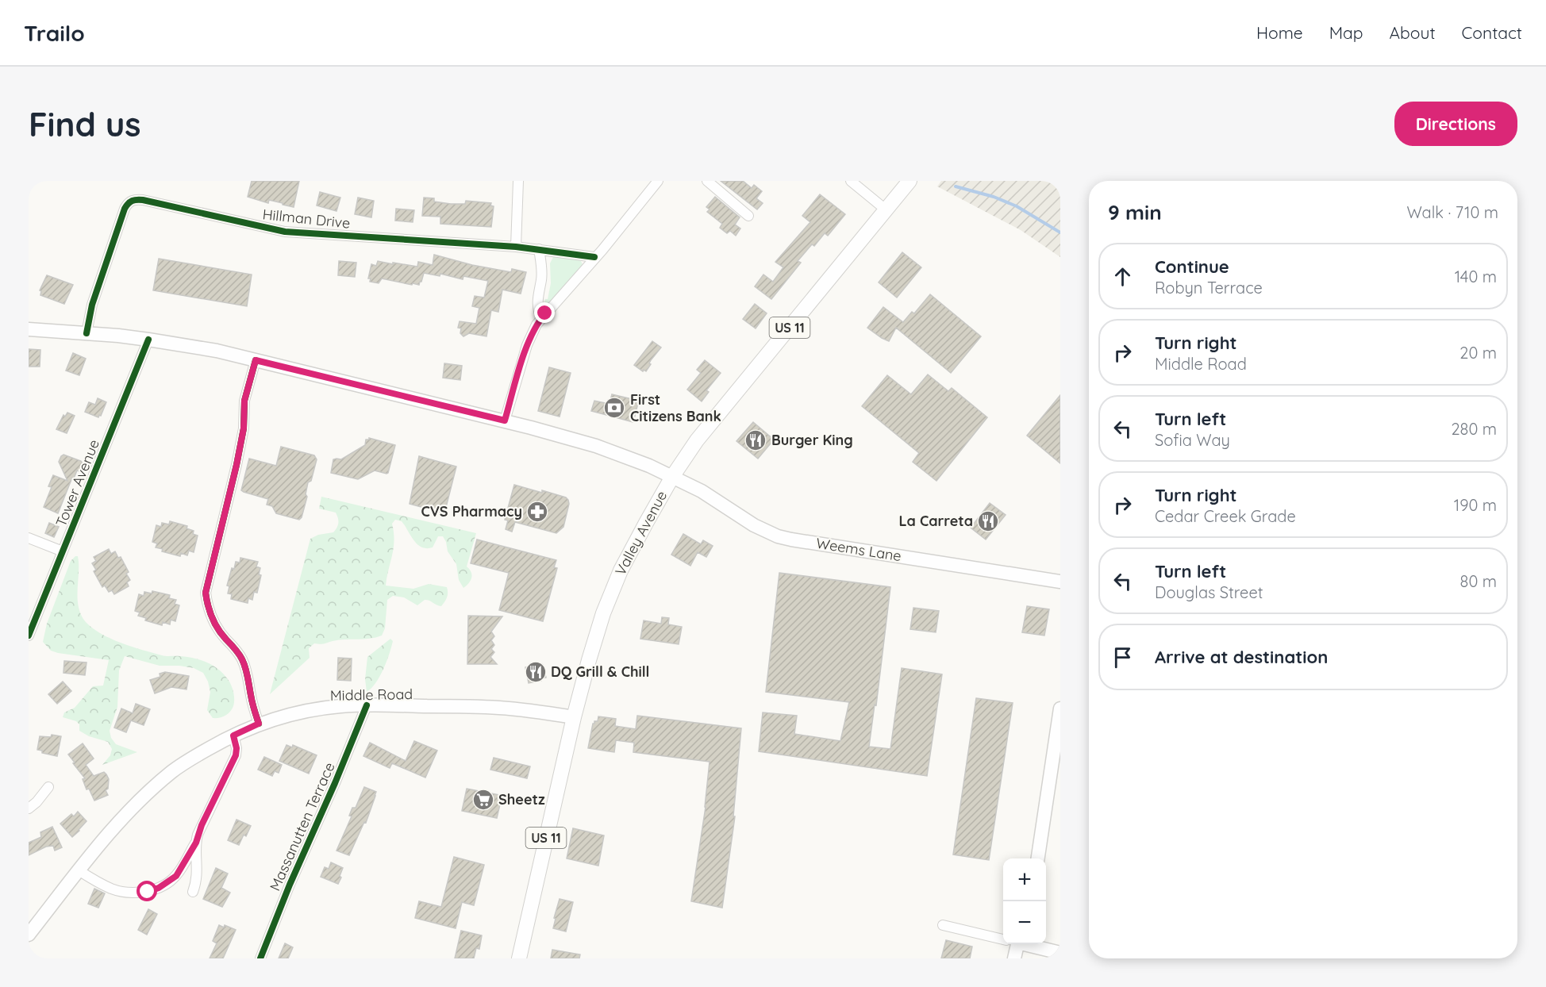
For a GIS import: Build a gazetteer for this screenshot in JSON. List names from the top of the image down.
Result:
{
  "streets": {
    "main road": [
      "US 11",
      "Valley Avenue",
      "Weems Lane",
      "Middle Road"
    ],
    "street": ["Hillman Drive", "Tower Avenue", "Massanutten Terrace"]
  },
  "crossings": [
    ["Hillman Drive", "Weems Lane"],
    ["Tower Avenue", "Weems Lane"],
    ["Valley Avenue", "Weems Lane"],
    ["Valley Avenue", "Middle Road"],
    ["Middle Road", "Massanutten Terrace"]
  ],
  "places": {
    "bank": ["First Citizens Bank"],
    "restaurant": ["Burger King", "La Carreta", "DQ Grill & Chill"],
    "pharmacy": ["CVS Pharmacy"],
    "supermarket": ["Sheetz"]
  },
  "page": {
    "header": "Trailo",
    "nav": [
      "Home",
      "Map",
      "About",
      "Contact"
    ],
    "buttons": "Directions",
    "title": "Find us",
    "heading": ["9 min", "Walk · 710 m"],
    "list": [
      ["Continue", "Robyn Terrace", "140 m"],
      ["Turn right", "Middle Road", "20 m"],
      ["Turn left", "Sofia Way", "280 m"],
      ["Turn right", "Cedar Creek Grade", "190 m"],
      ["Turn left", "Douglas Street", "80 m"],
      "Arrive at destination"
    ],
    "map_buttons": ["+", "−"]
  }
}
